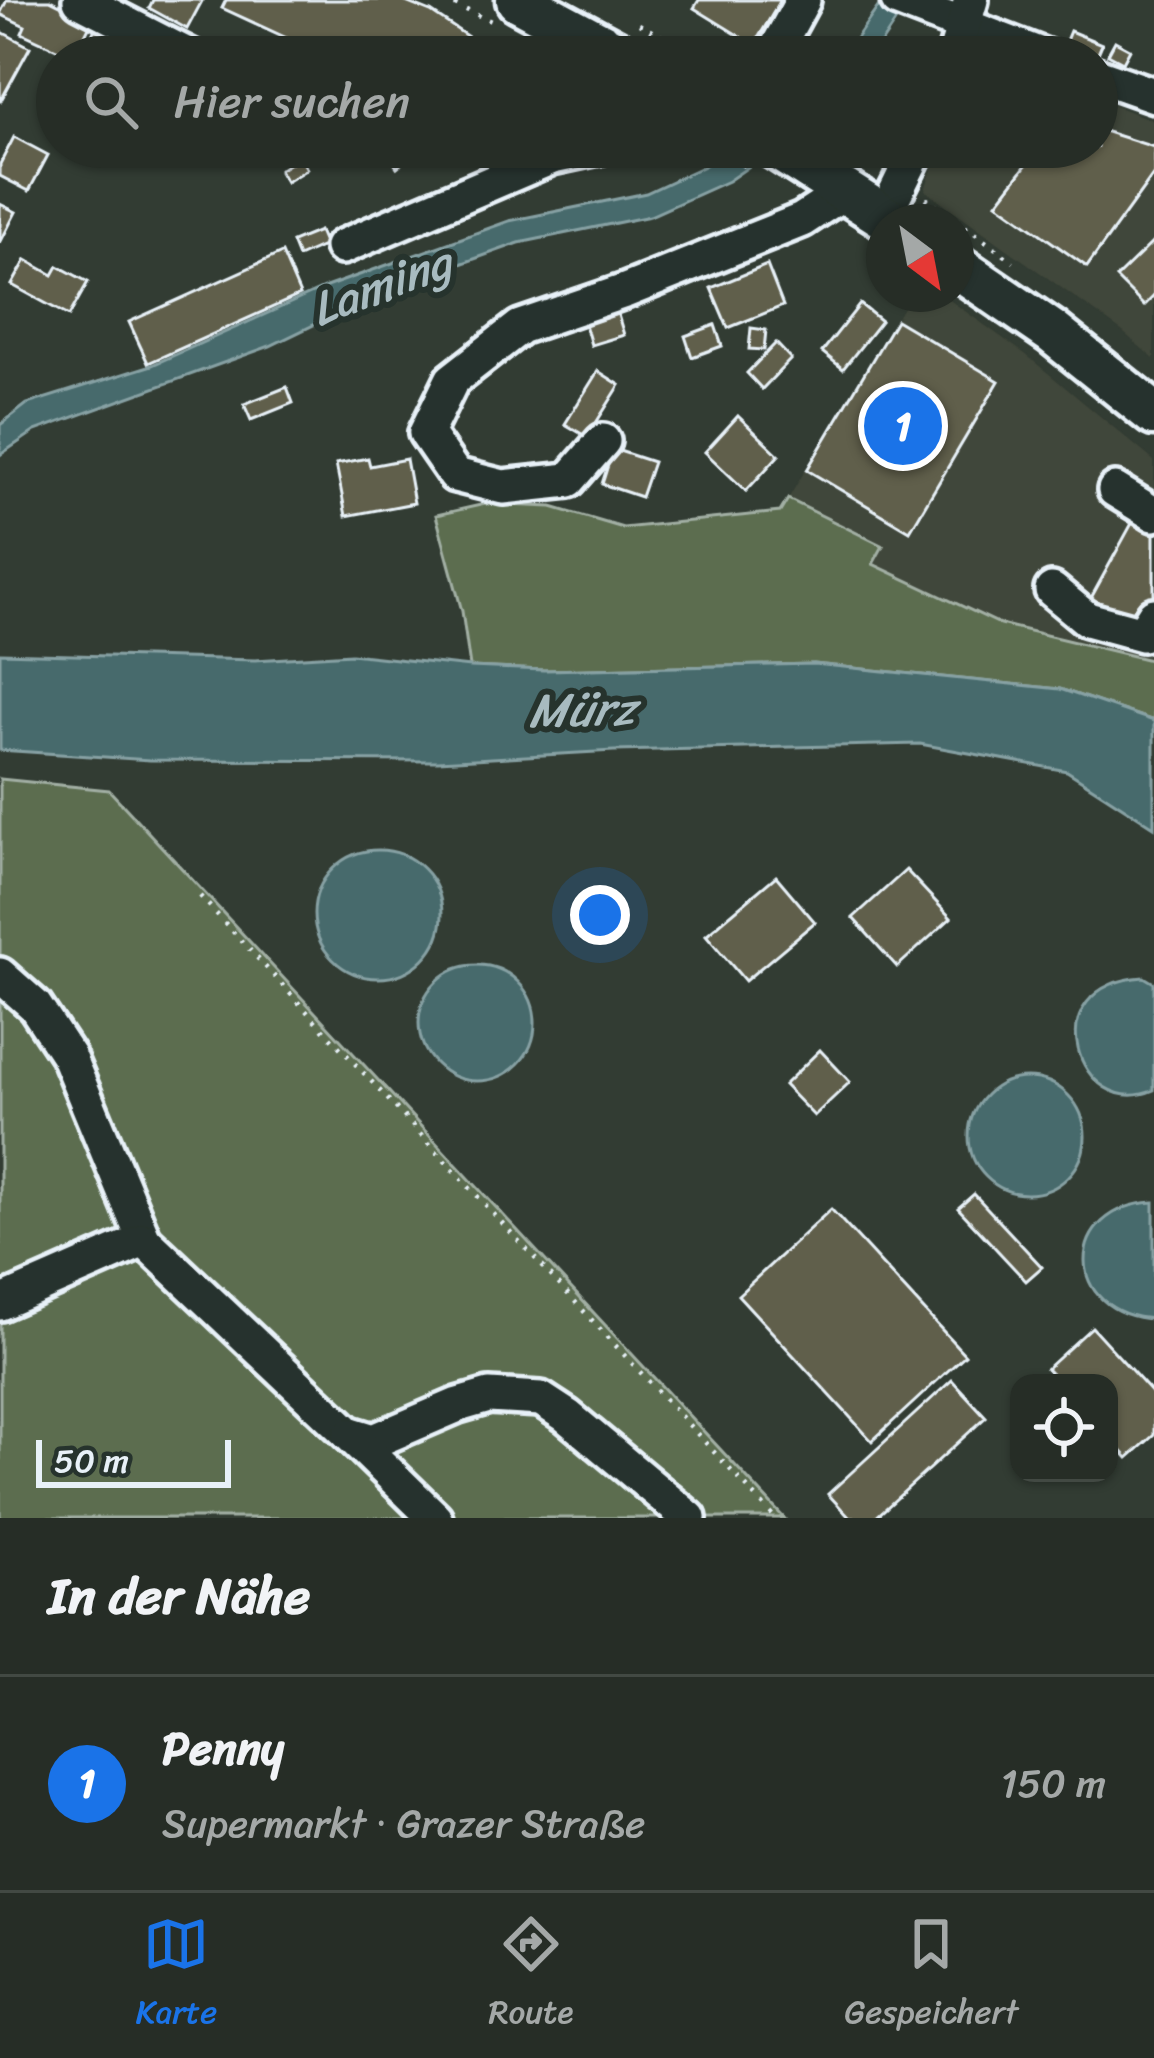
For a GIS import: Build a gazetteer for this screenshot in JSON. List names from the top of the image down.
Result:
{
  "water": ["Laming", "Mürz"],
  "scale_bar": "50 m",
  "north": "bottom right",
  "page": {
    "search": "Hier suchen",
    "pins": "1",
    "scale": "50 m",
    "heading": "In der Nähe",
    "list": [
      {
        "mark": "1",
        "name": "Penny",
        "note": "Supermarkt · Grazer Straße",
        "value": "150 m"
      }
    ],
    "nav": ["Karte", "Route", "Gespeichert"]
  }
}
